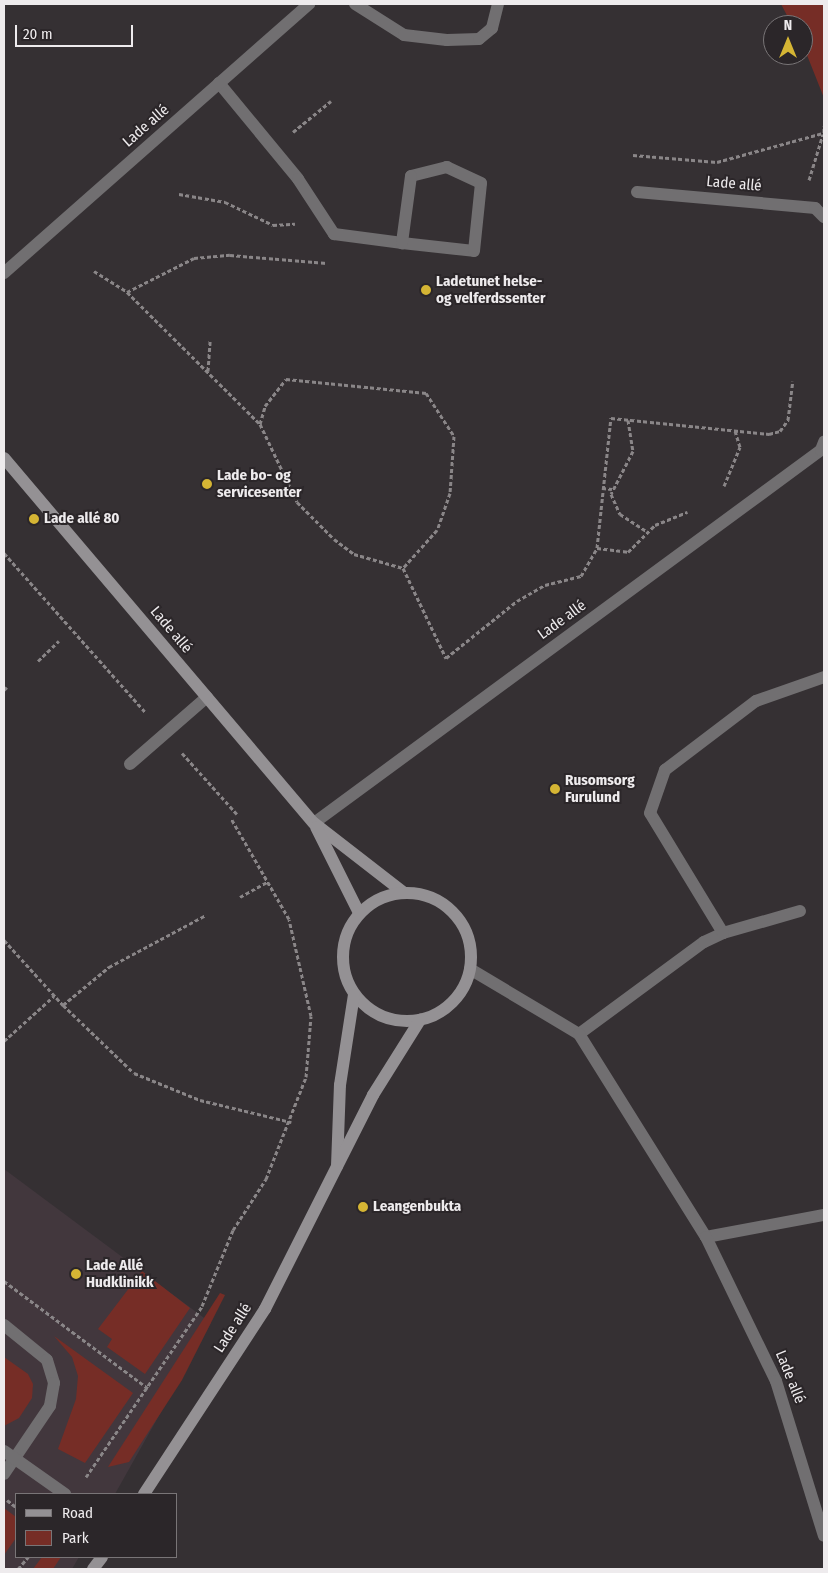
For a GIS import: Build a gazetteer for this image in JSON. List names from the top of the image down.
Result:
{
  "streets": {
    "street": ["Lade allé"]
  },
  "places": [
    "Ladetunet helse- og velferdssenter",
    "Lade bo- og servicesenter",
    "Lade allé 80",
    "Rusomsorg Furulund",
    "Leangenbukta",
    "Lade Allé Hudklinikk"
  ],
  "legend": ["Road", "Park"],
  "scale_bar": "20 m",
  "north": "top"
}
